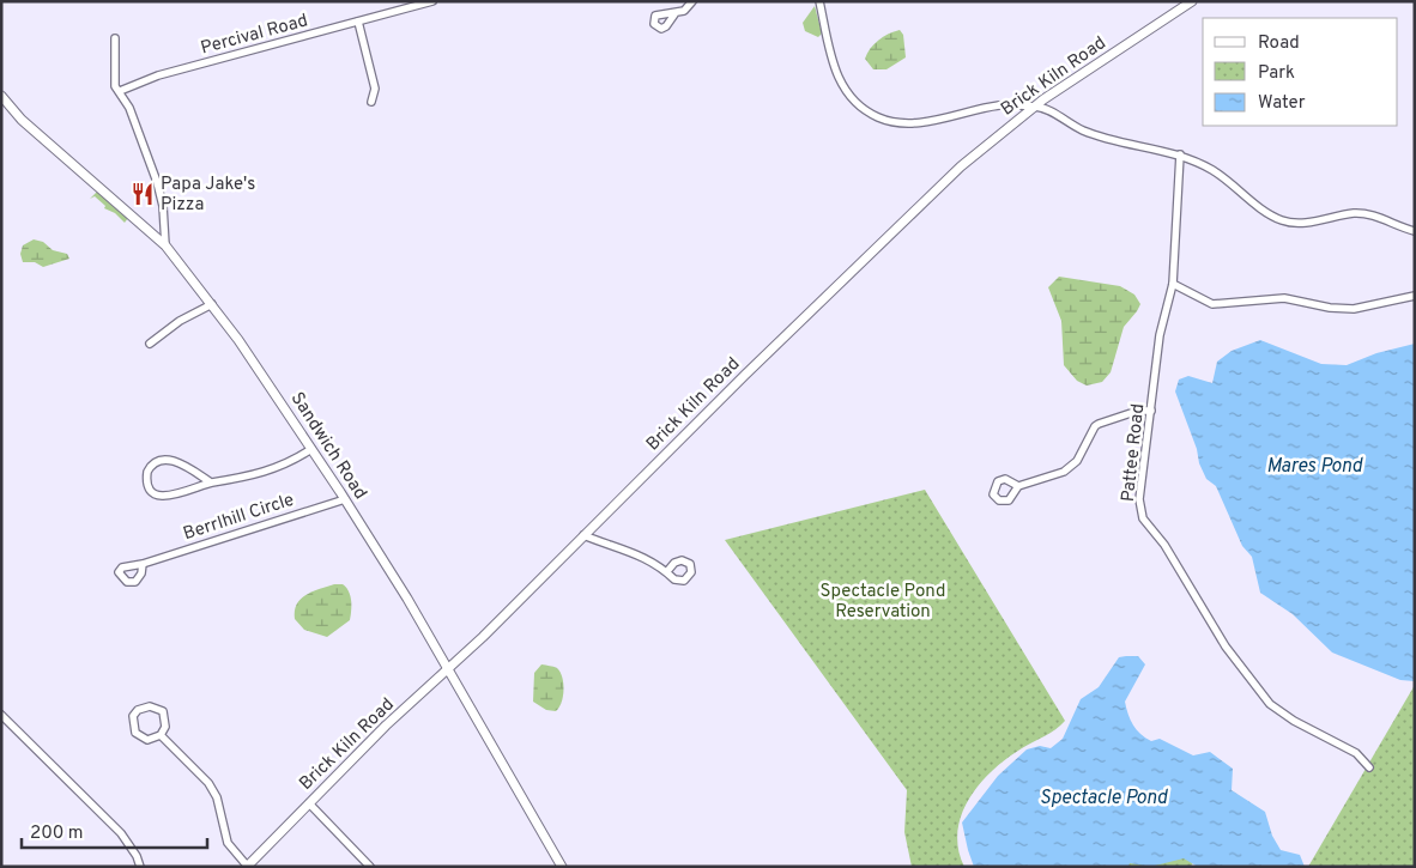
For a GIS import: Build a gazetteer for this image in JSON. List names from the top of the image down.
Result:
{
  "streets": {
    "main road": ["Brick Kiln Road", "Sandwich Road"],
    "street": ["Percival Road", "Pattee Road", "BerrIhill Circle"]
  },
  "crossings": [
    ["Brick Kiln Road", "Sandwich Road"],
    ["Sandwich Road", "BerrIhill Circle"]
  ],
  "water": ["Mares Pond", "Spectacle Pond"],
  "parks": ["Spectacle Pond Reservation"],
  "places": {
    "restaurant": ["Papa Jake's Pizza"]
  },
  "legend": ["Road", "Park", "Water"],
  "scale_bar": "200 m"
}
